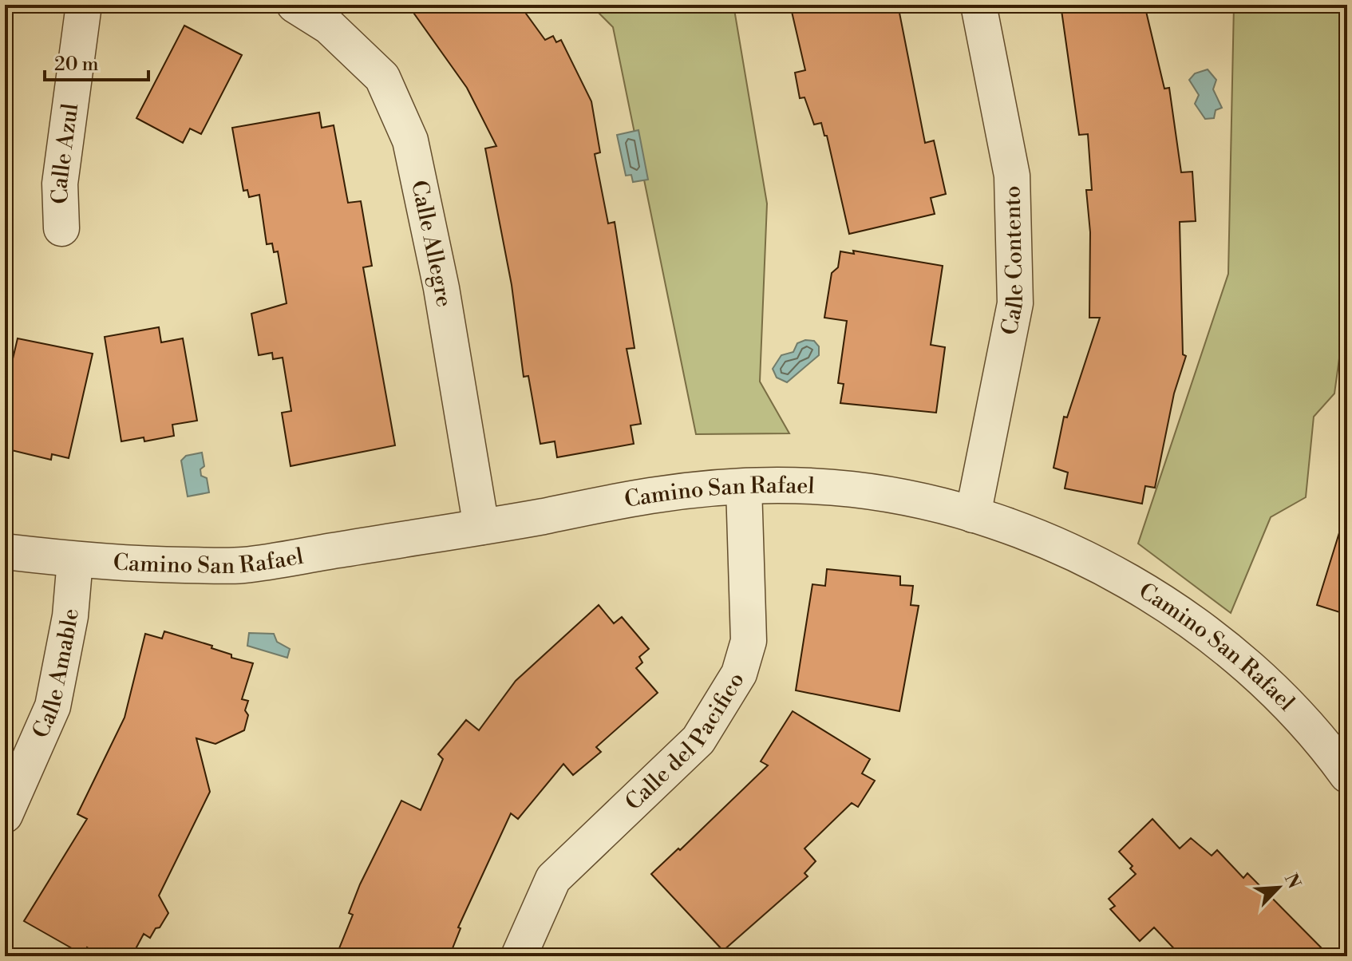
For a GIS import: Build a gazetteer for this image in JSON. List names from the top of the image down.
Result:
{
  "streets": {
    "street": [
      "Calle Azul",
      "Calle Allegre",
      "Calle Contento",
      "Camino San Rafael",
      "Calle Amable",
      "Calle del Pacifico"
    ]
  },
  "crossings": [
    ["Calle Allegre", "Camino San Rafael"],
    ["Calle Contento", "Camino San Rafael"],
    ["Camino San Rafael", "Calle Amable"],
    ["Camino San Rafael", "Calle del Pacifico"]
  ],
  "scale_bar": "20 m",
  "north": "top right"
}
